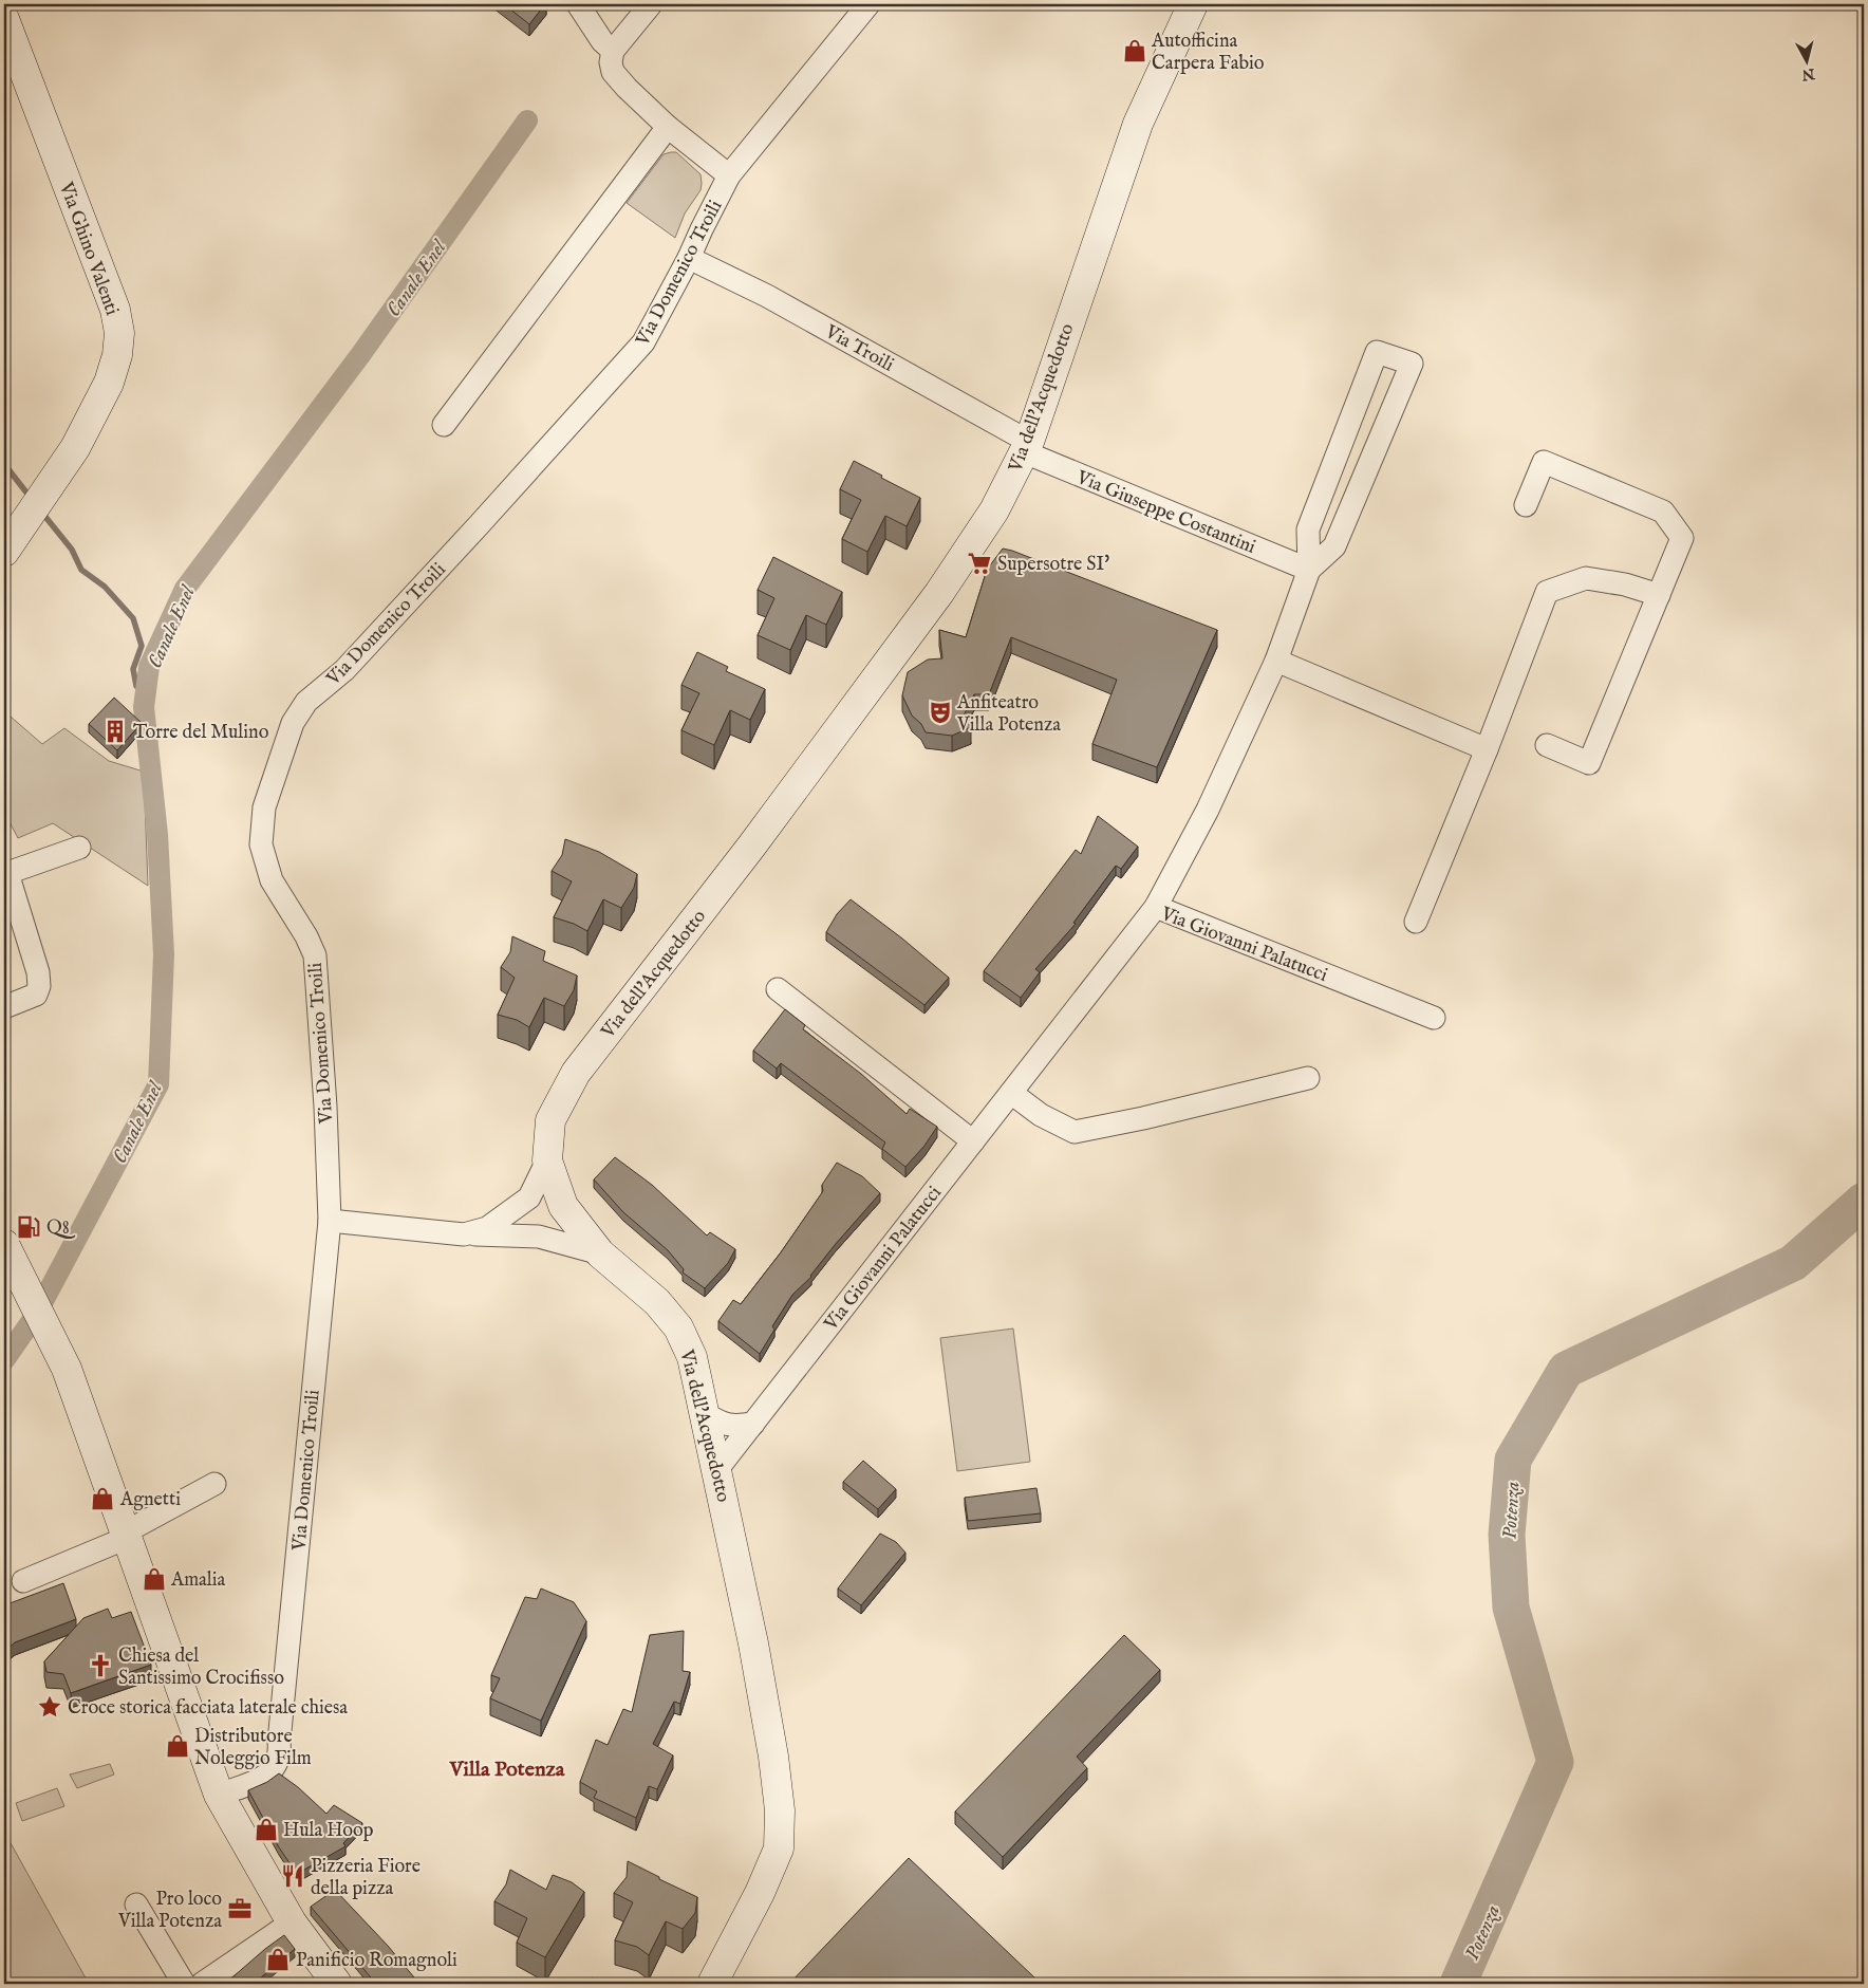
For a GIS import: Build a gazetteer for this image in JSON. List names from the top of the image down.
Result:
{
  "streets": {
    "street": [
      "Via Ghino Valenti",
      "Via Domenico Troili",
      "Via Troili",
      "Via dell'Acquedotto",
      "Via Giuseppe Costantini",
      "Via Giovanni Palatucci"
    ]
  },
  "crossings": [
    ["Via Domenico Troili", "Via Troili"],
    ["Via Troili", "Via dell'Acquedotto"],
    ["Via Troili", "Via Giuseppe Costantini"],
    ["Via dell'Acquedotto", "Via Giuseppe Costantini"],
    ["Via dell'Acquedotto", "Via Giovanni Palatucci"]
  ],
  "districts": ["Villa Potenza"],
  "water": ["Canale Enel", "Potenza"],
  "places": {
    "shop": [
      "Autofficina Carpera Fabio",
      "Agnetti",
      "Amalia",
      "Distributore Noleggio Film",
      "Hula Hoop",
      "Panificio Romagnoli"
    ],
    "supermarket": ["Supersotre SI'"],
    "theatre": ["Anfiteatro Villa Potenza"],
    "building": ["Torre del Mulino"],
    "fuel station": ["Q8"],
    "church": ["Chiesa del Santissimo Crocifisso"],
    "place": ["Croce storica facciata laterale chiesa"],
    "restaurant": ["Pizzeria Fiore della pizza"],
    "office": ["Pro loco Villa Potenza"]
  },
  "north": "bottom"
}
